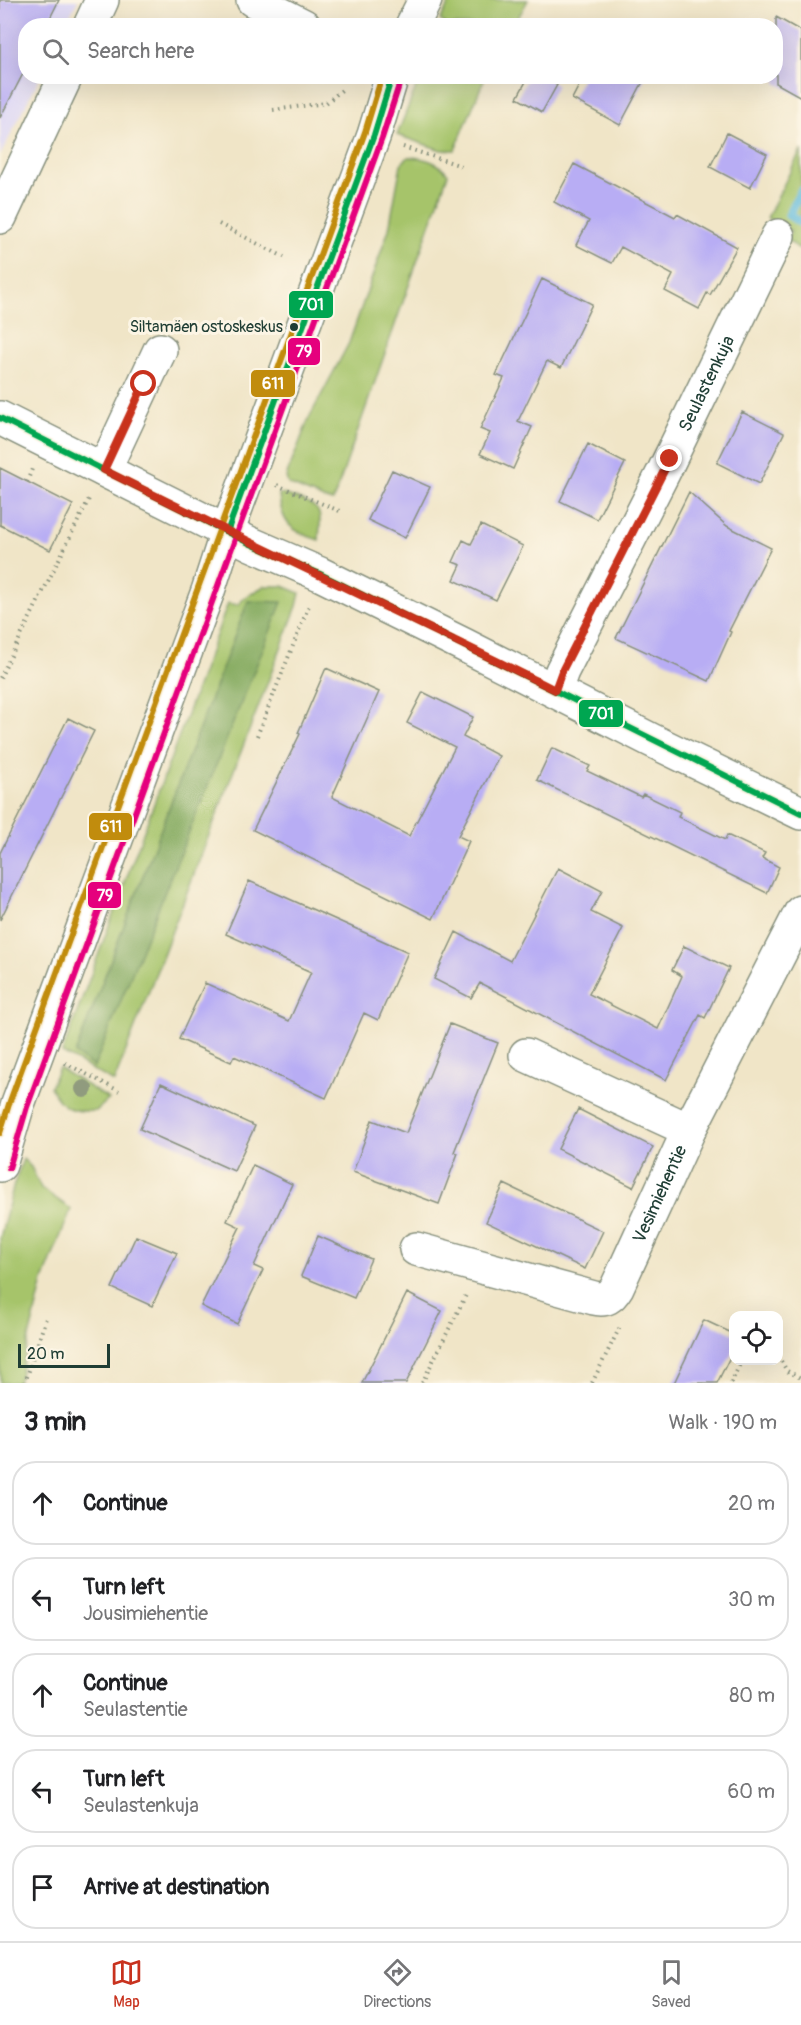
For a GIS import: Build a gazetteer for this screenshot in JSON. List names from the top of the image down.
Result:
{
  "streets": {
    "street": ["Seulastenkuja", "Vesimiehentie"]
  },
  "places": ["Siltamäen ostoskeskus"],
  "lines": ["transit line 701", "transit line 79", "transit line 611"],
  "scale_bar": "20 m",
  "page": {
    "search": "Search here",
    "scale": "20 m",
    "heading": ["3 min", "Walk · 190 m"],
    "list": [
      ["Continue", "20 m"],
      ["Turn left", "Jousimiehentie", "30 m"],
      ["Continue", "Seulastentie", "80 m"],
      ["Turn left", "Seulastenkuja", "60 m"],
      "Arrive at destination"
    ],
    "nav": ["Map", "Directions", "Saved"]
  }
}
